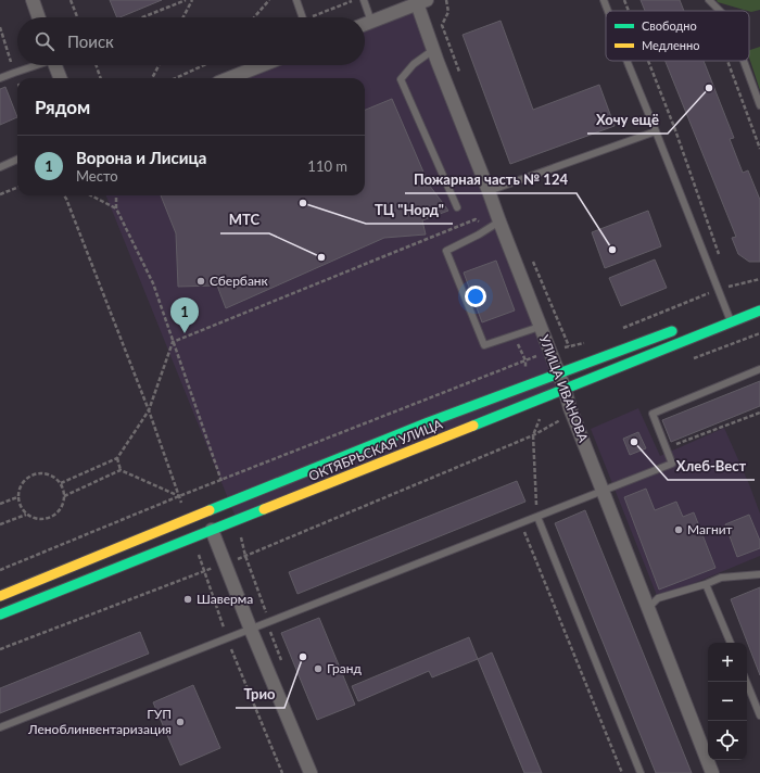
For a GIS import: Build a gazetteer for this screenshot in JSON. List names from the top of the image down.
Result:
{
  "streets": {
    "street": ["УЛИЦА ИВАНОВА", "ОКТЯБРЬСКАЯ УЛИЦА"]
  },
  "crossings": [
    ["УЛИЦА ИВАНОВА", "ОКТЯБРЬСКАЯ УЛИЦА"]
  ],
  "places": [
    "Хочу ещё",
    "ТЦ \"Норд\"",
    "Пожарная часть № 124",
    "МТС",
    "Сбербанк",
    "Хлеб-Вест",
    "Магнит",
    "Шаверма",
    "Трио",
    "Гранд",
    "ГУП Леноблинвентаризация"
  ],
  "legend": ["Свободно", "Медленно"],
  "page": {
    "search": "Поиск",
    "heading": "Рядом",
    "list": [
      {
        "mark": "1",
        "name": "Ворона и Лисица",
        "note": "Место",
        "value": "110 m"
      }
    ],
    "pins": "1",
    "map_buttons": ["+", "−"]
  }
}
